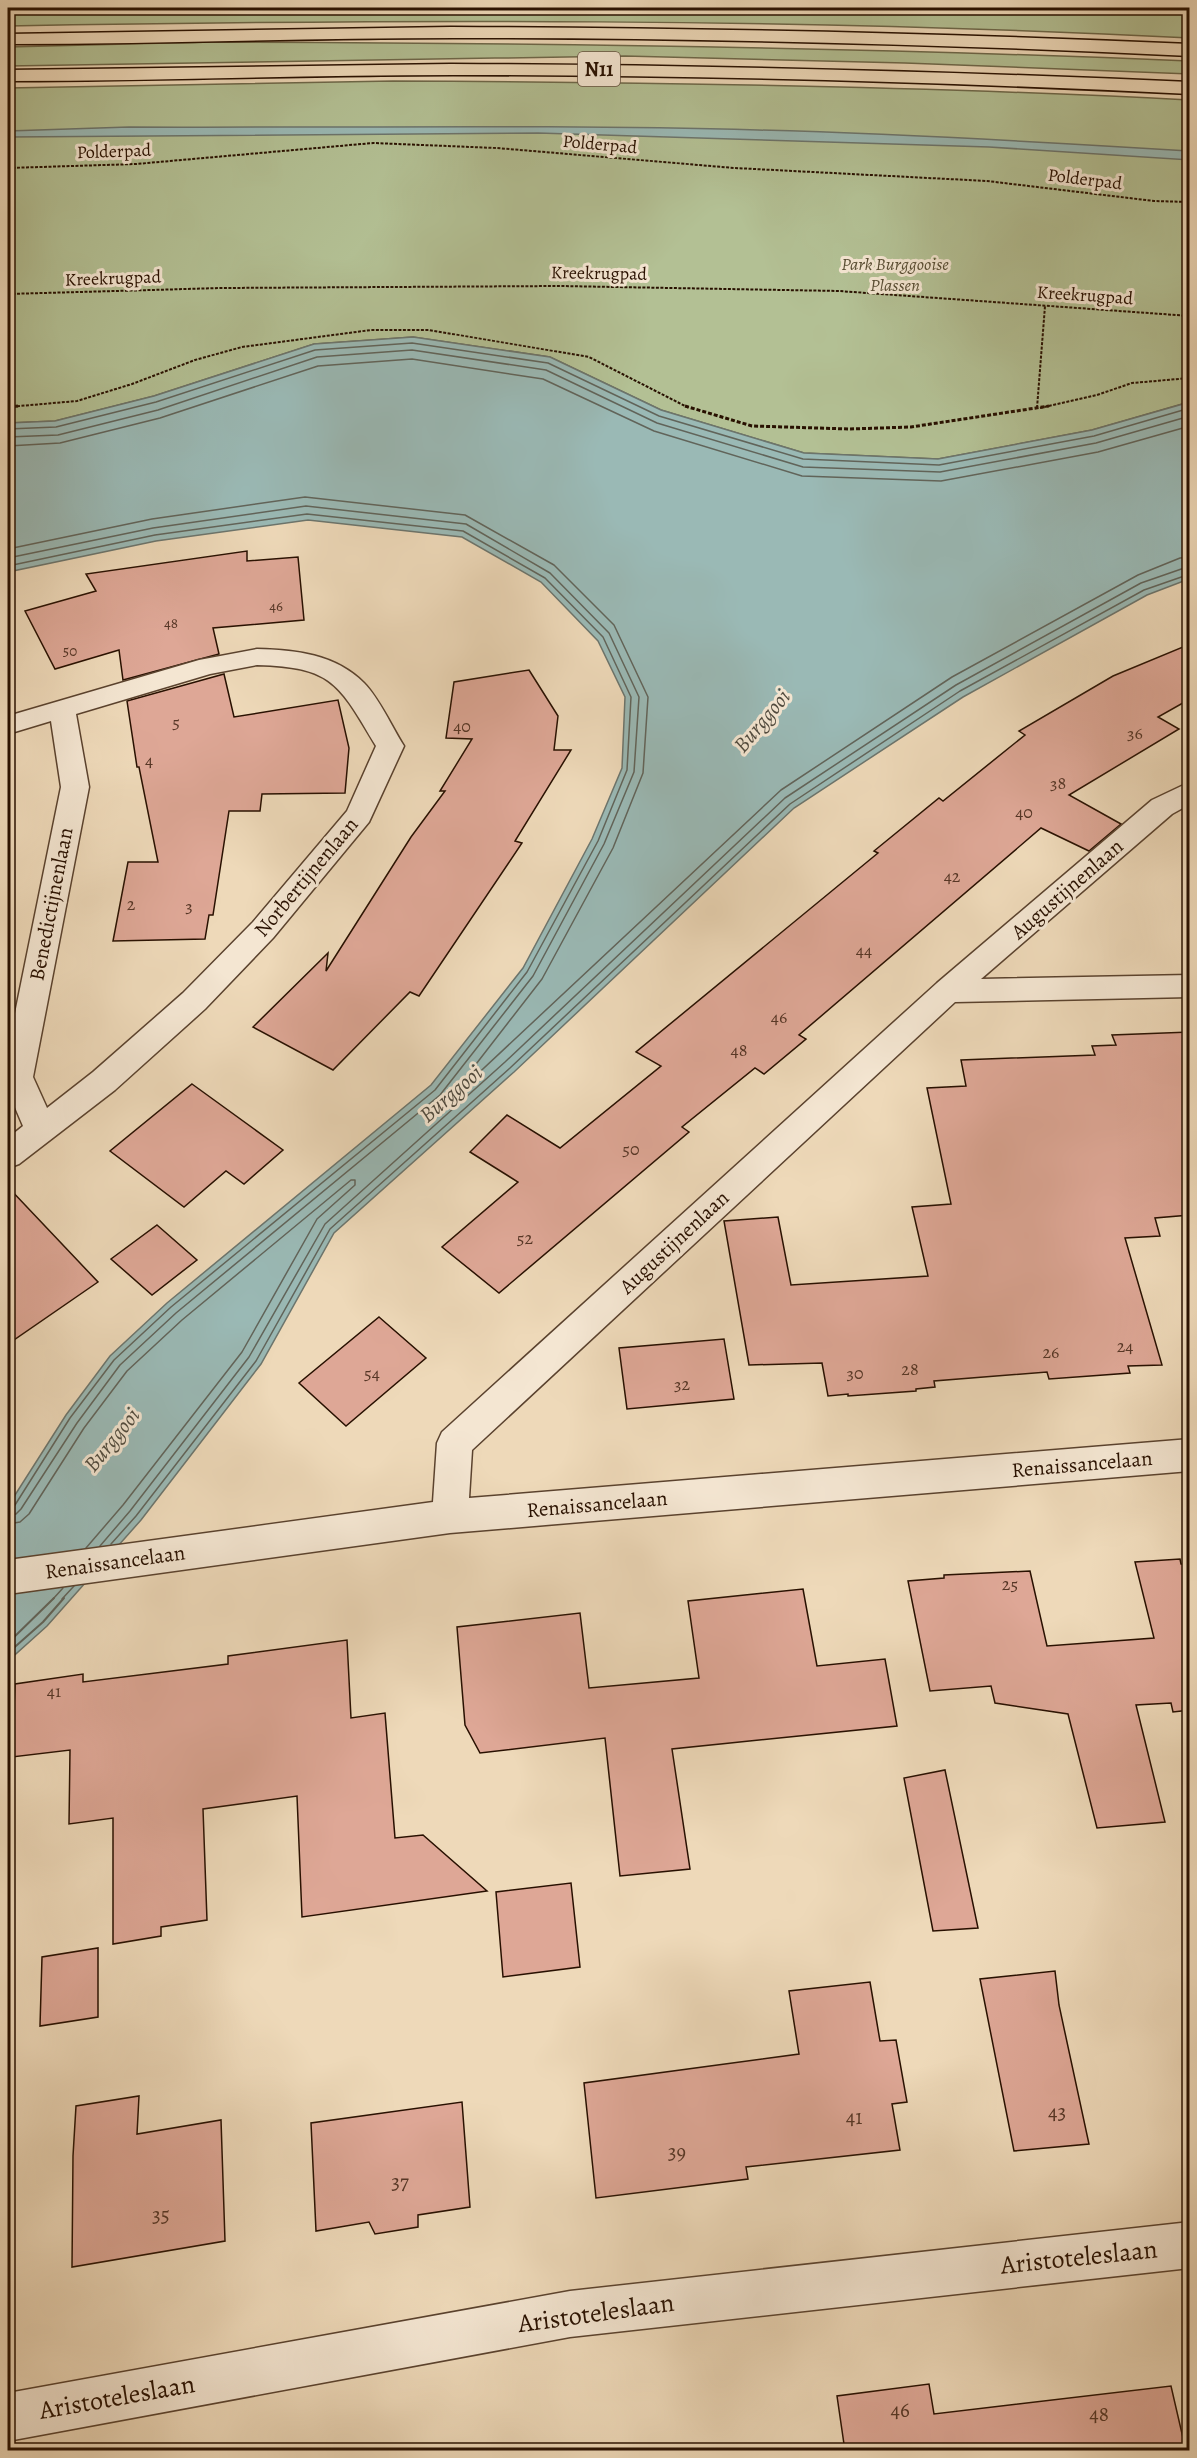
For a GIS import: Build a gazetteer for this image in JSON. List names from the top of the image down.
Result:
{
  "streets": {
    "highway": ["N11"],
    "street": [
      "Norbertijnenlaan",
      "Augustijnenlaan",
      "Benedictijnenlaan",
      "Renaissancelaan",
      "Aristoteleslaan"
    ],
    "path": ["Polderpad", "Kreekrugpad"]
  },
  "crossings": [
    ["Norbertijnenlaan", "Benedictijnenlaan"],
    ["Augustijnenlaan", "Renaissancelaan"]
  ],
  "water": ["Burggooi"],
  "parks": ["Park Burggooise Plassen"],
  "house_numbers": [
    "46",
    "48",
    "50",
    "5",
    "40",
    "36",
    "4",
    "38",
    "40",
    "42",
    "2",
    "3",
    "44",
    "46",
    "48",
    "50",
    "52",
    "24",
    "26",
    "28",
    "54",
    "30",
    "32",
    "25",
    "41",
    "43",
    "41",
    "39",
    "37",
    "35",
    "46",
    "48"
  ]
}
